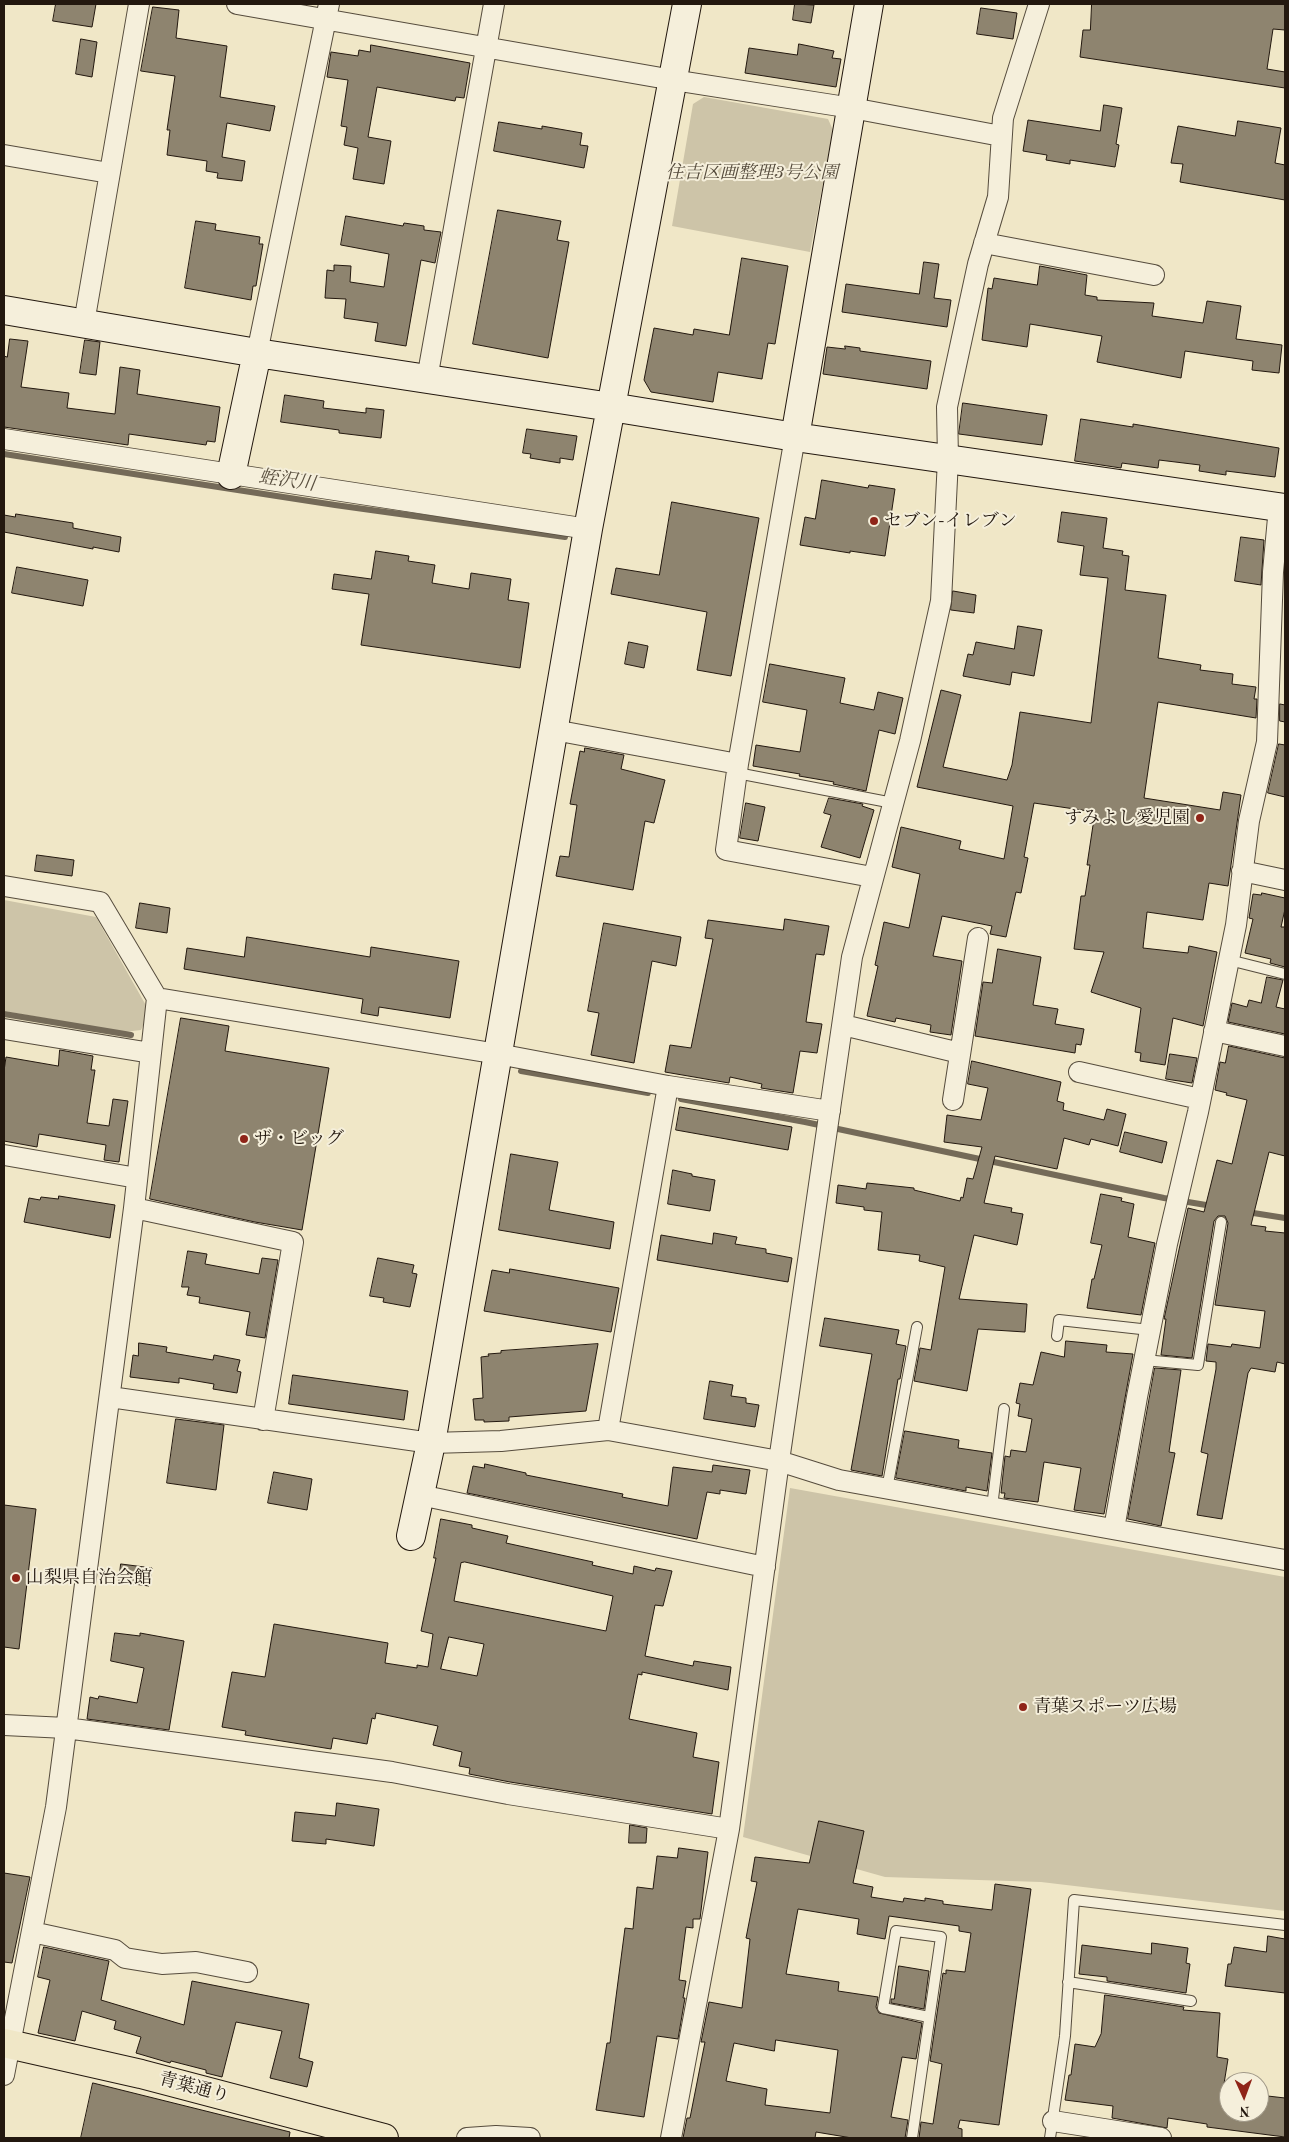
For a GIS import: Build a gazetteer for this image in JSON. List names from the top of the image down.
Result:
{
  "streets": {
    "main road": ["青葉通り"]
  },
  "water": ["蛭沢川"],
  "parks": ["住吉区画整理3号公園"],
  "places": [
    "セブン-イレブン",
    "すみよし愛児園",
    "ザ・ビッグ",
    "山梨県自治会館",
    "青葉スポーツ広場"
  ],
  "north": "bottom"
}
